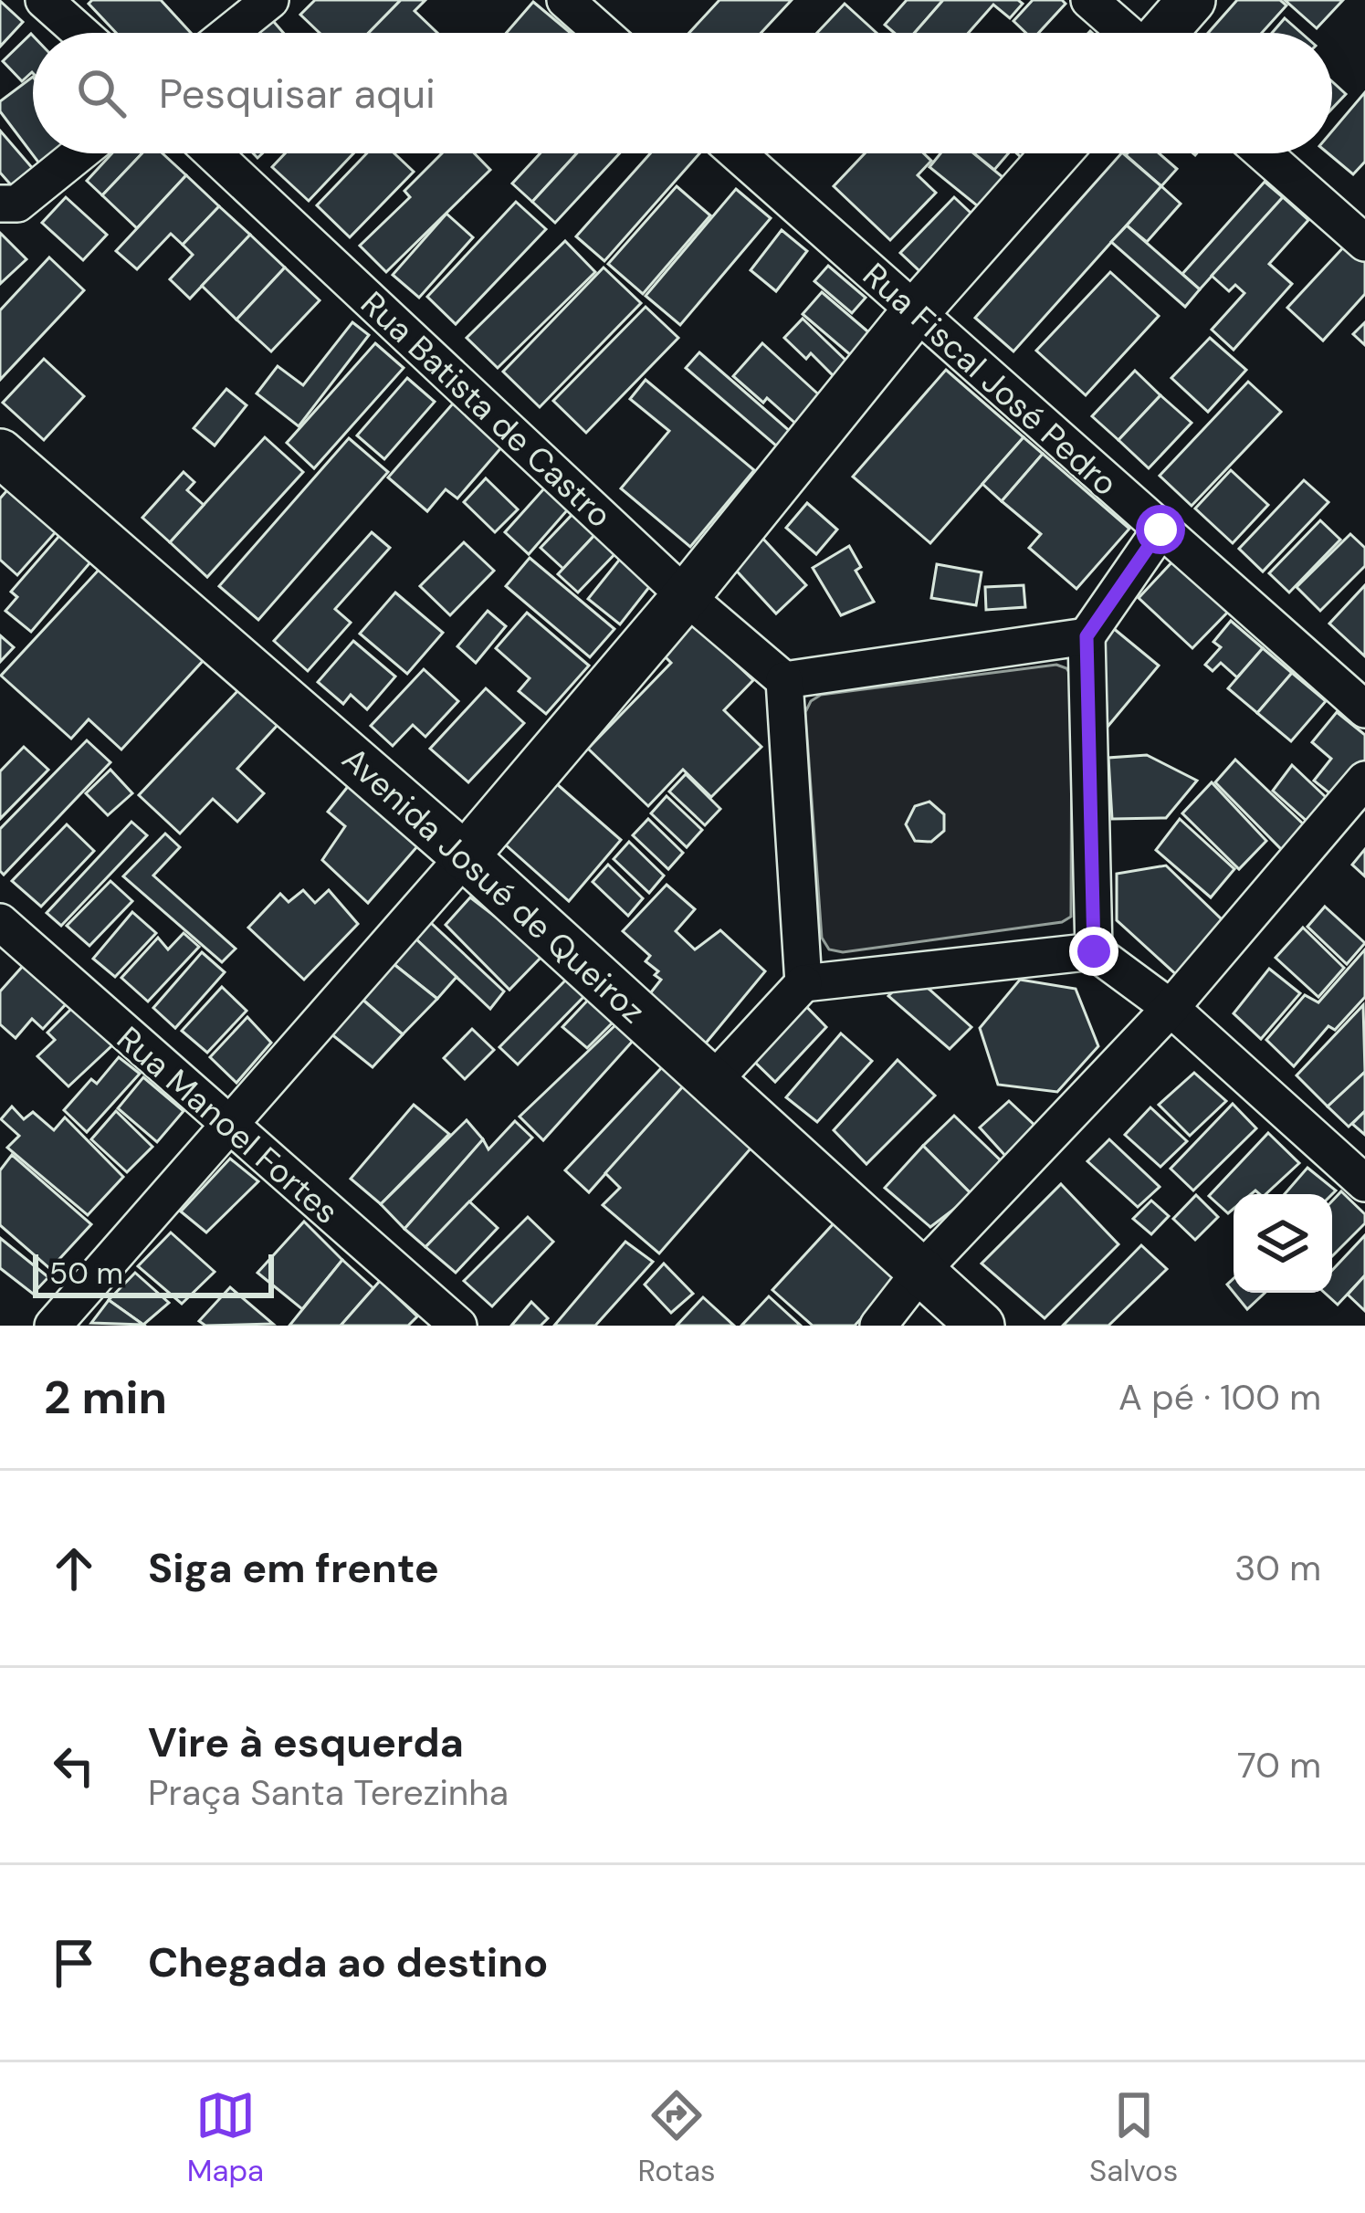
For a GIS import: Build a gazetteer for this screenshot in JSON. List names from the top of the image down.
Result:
{
  "streets": {
    "main road": ["Avenida Josué de Queiroz"],
    "street": ["Rua Fiscal José Pedro", "Rua Batista de Castro", "Rua Manoel Fortes"]
  },
  "scale_bar": "50 m",
  "page": {
    "search": "Pesquisar aqui",
    "scale": "50 m",
    "heading": ["2 min", "A pé · 100 m"],
    "list": [
      ["Siga em frente", "30 m"],
      ["Vire à esquerda", "Praça Santa Terezinha", "70 m"],
      "Chegada ao destino"
    ],
    "nav": ["Mapa", "Rotas", "Salvos"]
  }
}
